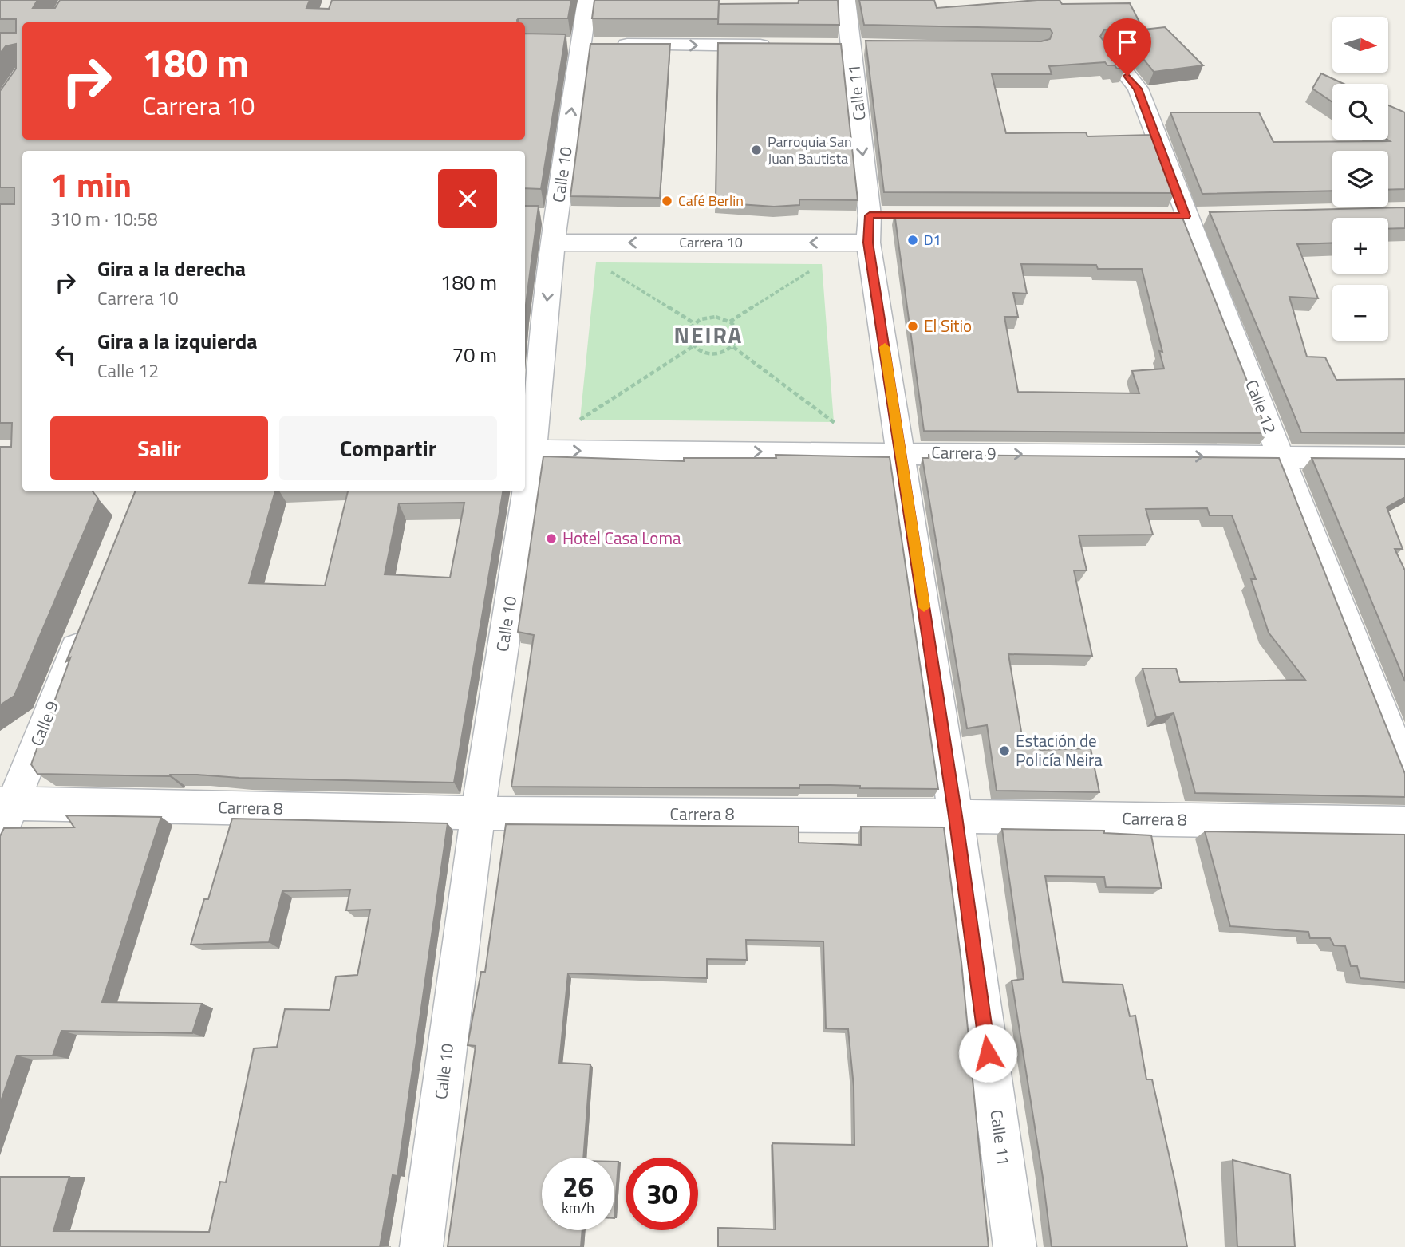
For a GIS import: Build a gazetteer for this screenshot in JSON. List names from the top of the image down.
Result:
{
  "streets": {
    "street": [
      "Calle 11",
      "Calle 10",
      "Carrera 10",
      "Calle 12",
      "Carrera 9",
      "Calle 9",
      "Carrera 8"
    ]
  },
  "crossings": [
    ["Calle 11", "Carrera 10"],
    ["Calle 11", "Carrera 9"],
    ["Calle 11", "Carrera 8"],
    ["Calle 10", "Carrera 10"],
    ["Calle 10", "Carrera 9"],
    ["Calle 10", "Carrera 8"],
    ["Calle 12", "Carrera 9"],
    ["Calle 9", "Carrera 8"]
  ],
  "one_way": ["Carrera 9"],
  "districts": ["NEIRA"],
  "places": [
    "Parroquia San Juan Bautista",
    "Café Berlin",
    "D1",
    "El Sitio",
    "Hotel Casa Loma",
    "Estación de Policía Neira"
  ],
  "north": "right",
  "page": {
    "map_buttons": ["+", "−"],
    "turn": ["180 m", "Carrera 10"],
    "heading": ["1 min", "310 m · 10:58"],
    "list": [
      {
        "name": "Gira a la derecha",
        "note": "Carrera 10",
        "value": "180 m"
      },
      {
        "name": "Gira a la izquierda",
        "note": "Calle 12",
        "value": "70 m"
      }
    ],
    "buttons": ["Salir", "Compartir"],
    "speed": "26 km/h",
    "limit": "30"
  }
}
